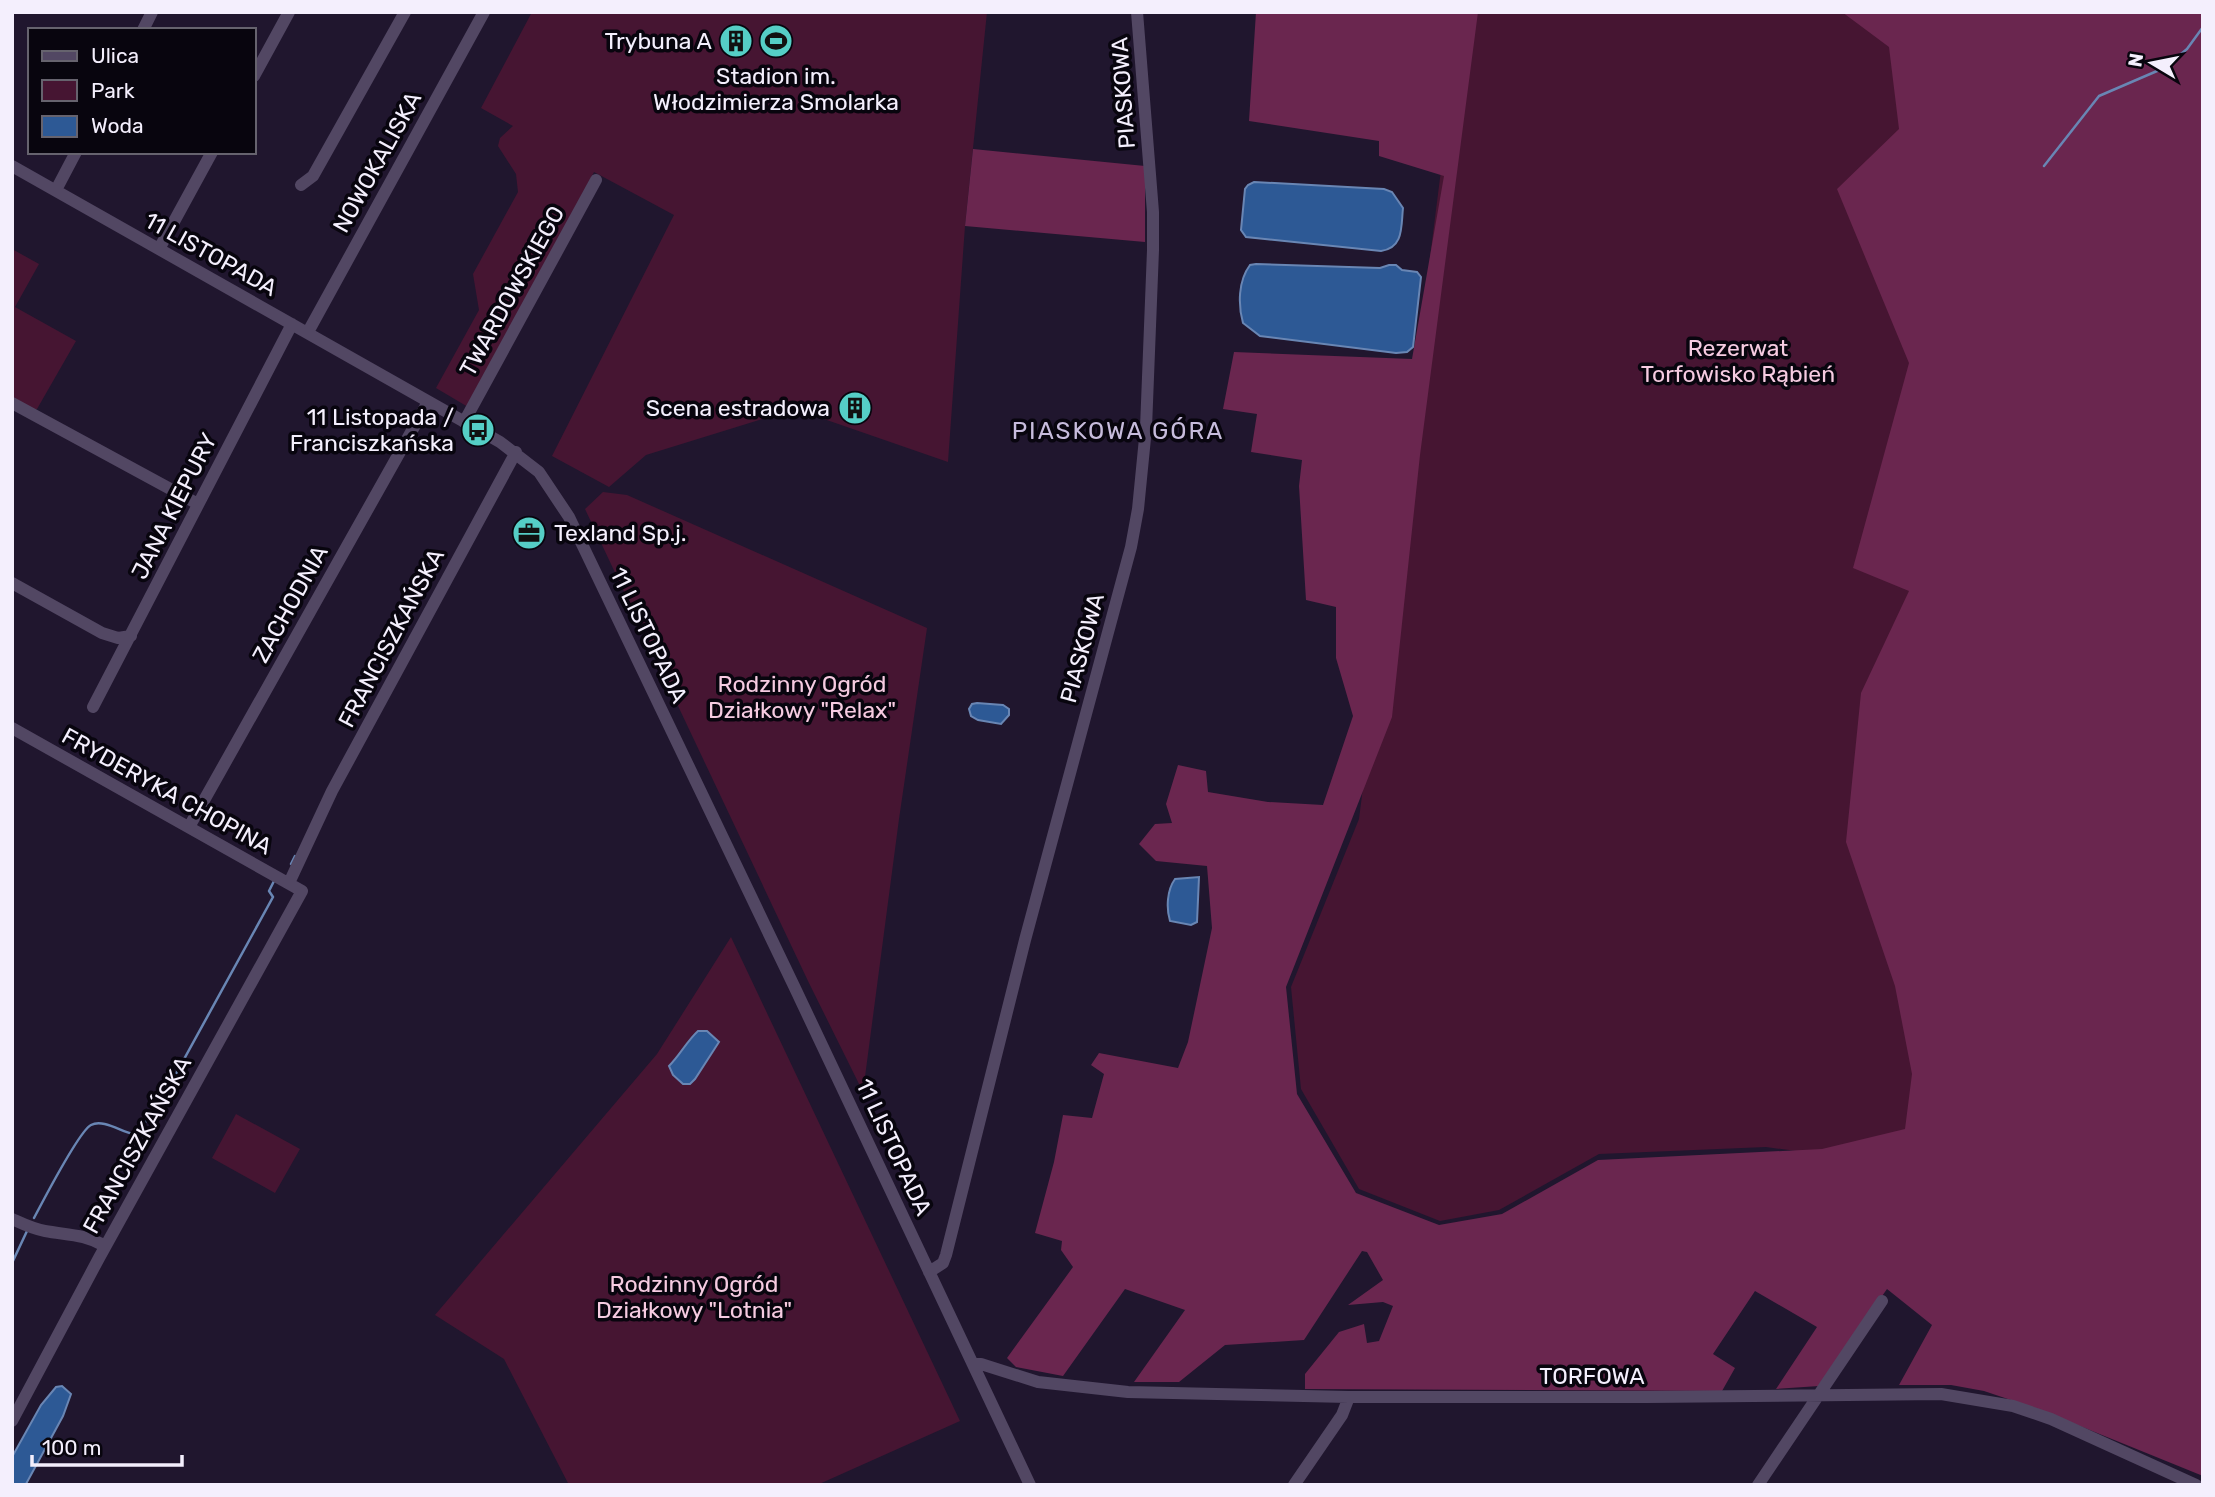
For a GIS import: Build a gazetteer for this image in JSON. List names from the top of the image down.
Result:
{
  "streets": {
    "street": [
      "PIASKOWA",
      "NOWOKALISKA",
      "11 LISTOPADA",
      "TWARDOWSKIEGO",
      "JANA KIEPURY",
      "ZACHODNIA",
      "FRANCISZKAŃSKA",
      "FRYDERYKA CHOPINA",
      "TORFOWA"
    ]
  },
  "crossings": [
    ["PIASKOWA", "11 LISTOPADA"],
    ["NOWOKALISKA", "11 LISTOPADA"],
    ["11 LISTOPADA", "TWARDOWSKIEGO"],
    ["11 LISTOPADA", "JANA KIEPURY"],
    ["11 LISTOPADA", "ZACHODNIA"],
    ["11 LISTOPADA", "FRANCISZKAŃSKA"],
    ["11 LISTOPADA", "TORFOWA"],
    ["ZACHODNIA", "FRYDERYKA CHOPINA"],
    ["FRANCISZKAŃSKA", "FRYDERYKA CHOPINA"]
  ],
  "districts": ["PIASKOWA GÓRA"],
  "parks": ["Rezerwat Torfowisko Rąbień", "Rodzinny Ogród Działkowy \"Relax\"", "Rodzinny Ogród Działkowy \"Lotnia\""],
  "places": {
    "building": ["Trybuna A", "Scena estradowa"],
    "sports": ["Stadion im. Włodzimierza Smolarka"],
    "bus stop": ["11 Listopada / Franciszkańska"],
    "office": ["Texland Sp.j."]
  },
  "legend": ["Ulica", "Park", "Woda"],
  "scale_bar": "100 m",
  "north": "left"
}
